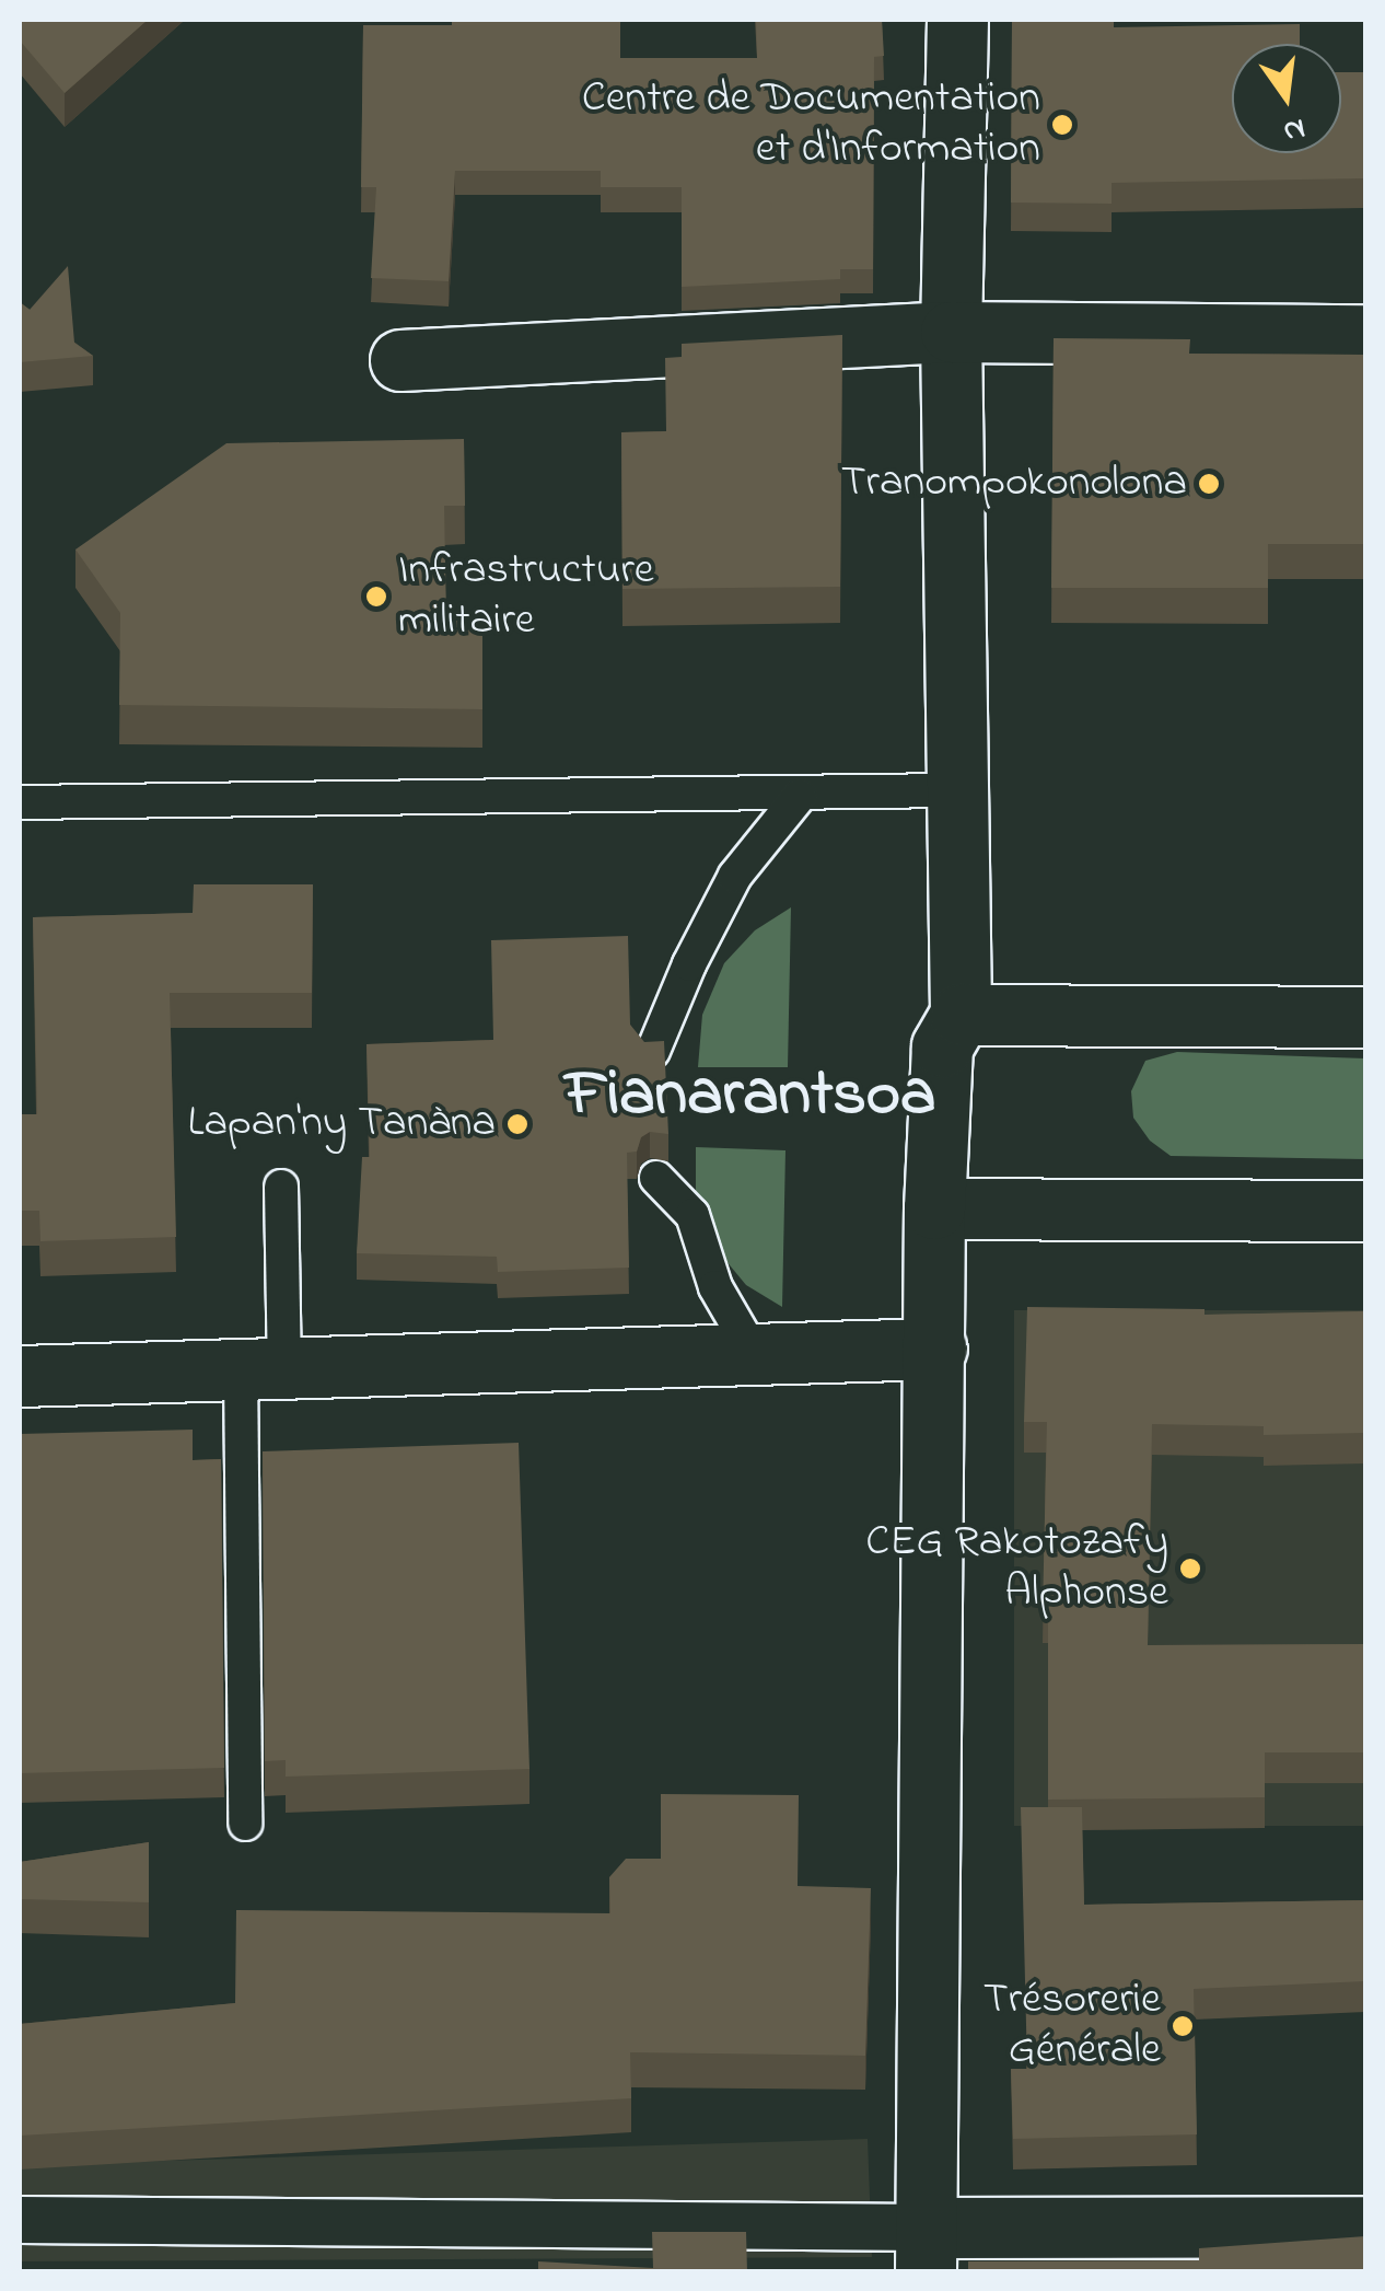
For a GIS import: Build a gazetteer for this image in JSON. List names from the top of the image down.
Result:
{
  "districts": ["Fianarantsoa"],
  "places": [
    "Centre de Documentation et d'Information",
    "Tranompokonolona",
    "Infrastructure militaire",
    "Lapan'ny Tanàna",
    "CEG Rakotozafy Alphonse",
    "Trésorerie Générale"
  ],
  "north": "bottom"
}
